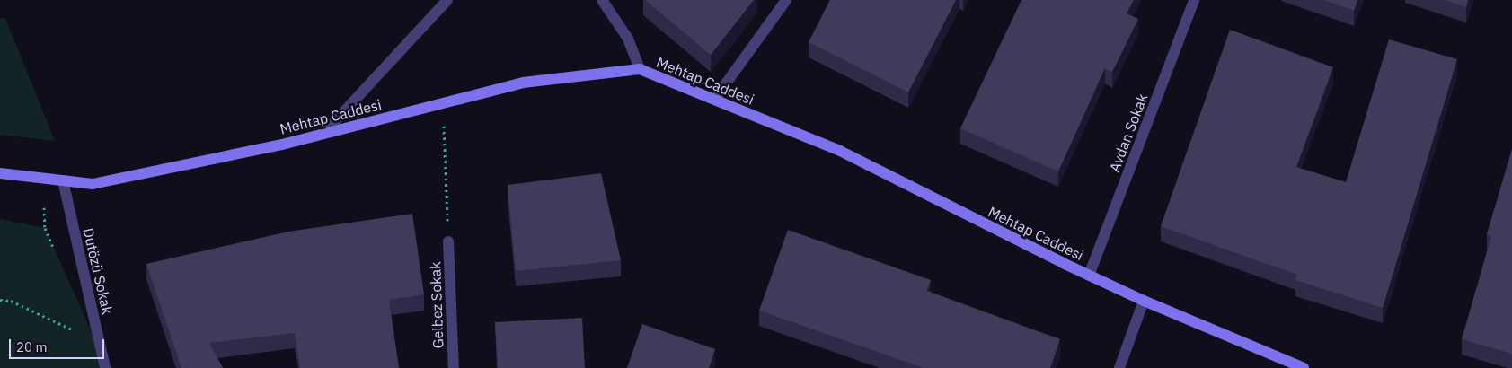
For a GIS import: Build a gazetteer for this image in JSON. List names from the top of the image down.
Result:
{
  "streets": {
    "main road": ["Mehtap Caddesi"],
    "street": ["Avdan Sokak", "Dutözü Sokak", "Gelbez Sokak"]
  },
  "crossings": [
    ["Mehtap Caddesi", "Avdan Sokak"],
    ["Mehtap Caddesi", "Dutözü Sokak"]
  ],
  "scale_bar": "20 m"
}
